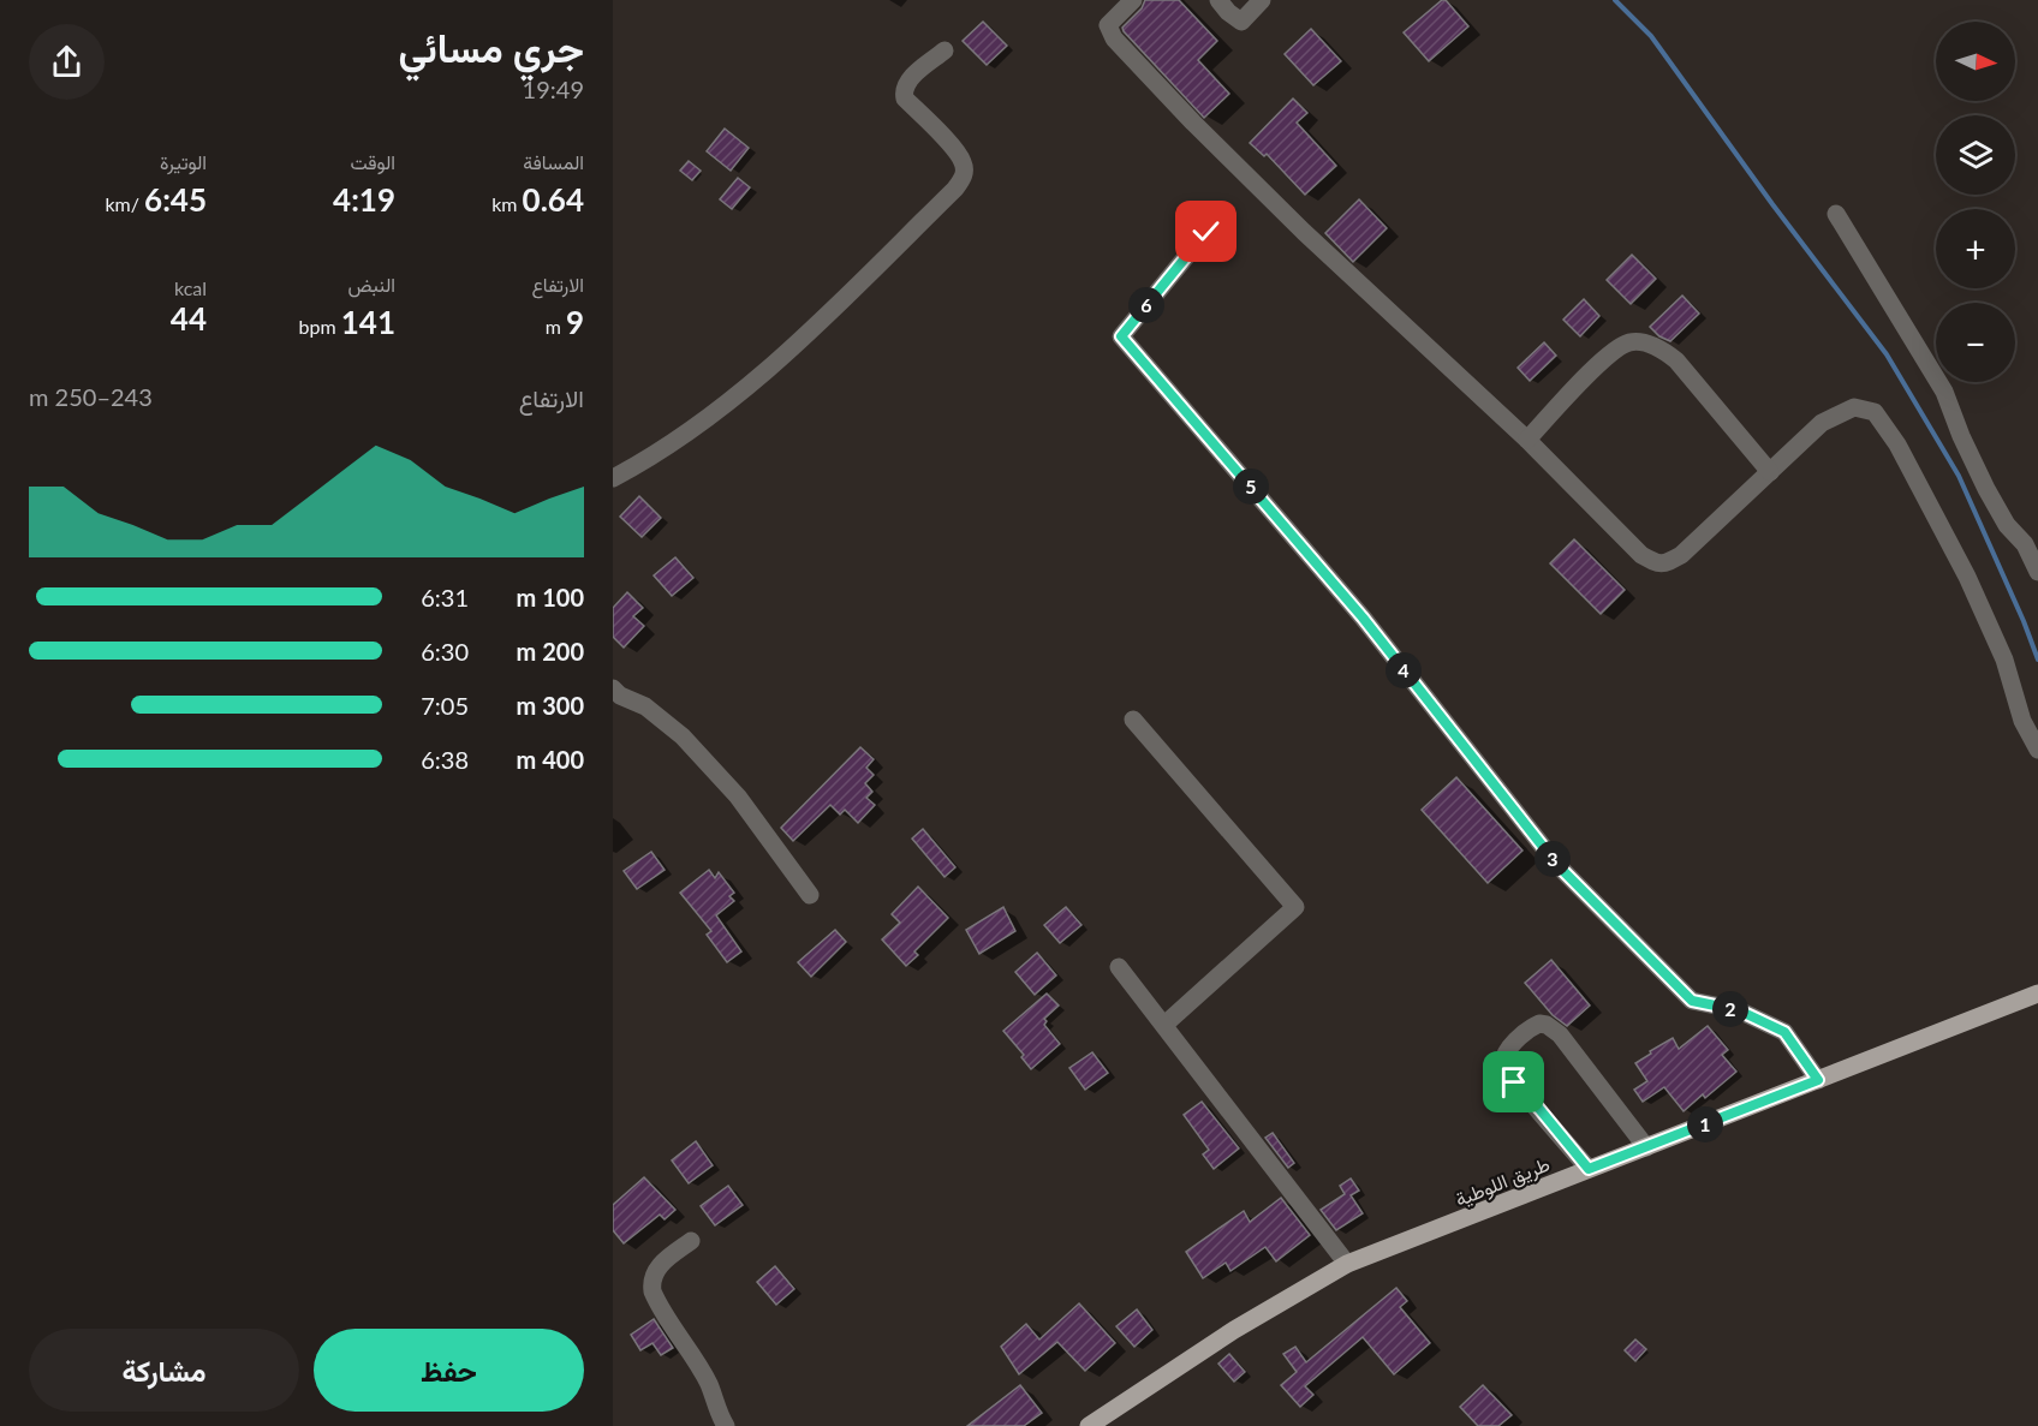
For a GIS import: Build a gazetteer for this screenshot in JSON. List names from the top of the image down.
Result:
{
  "streets": {
    "main road": ["طريق اللوطية"]
  },
  "north": "right",
  "page": {
    "heading": ["جري مسائي", "19:49"],
    "map_buttons": ["+", "−"],
    "stats": [
      ["المسافة", "0.64 km"],
      ["الوقت", "4:19"],
      ["الوتيرة", "6:45 /km"],
      ["الارتفاع", "9 m"],
      ["النبض", "141 bpm"],
      ["kcal", "44"]
    ],
    "pins": [
      "6",
      "5",
      "4",
      "3",
      "2",
      "1"
    ],
    "chart": ["الارتفاع", "243–250 m"],
    "list": [
      {
        "name": "100 m",
        "note": "6:31"
      },
      {
        "name": "200 m",
        "note": "6:30"
      },
      {
        "name": "300 m",
        "note": "7:05"
      },
      {
        "name": "400 m",
        "note": "6:38"
      }
    ],
    "buttons": ["حفظ", "مشاركة"]
  }
}
